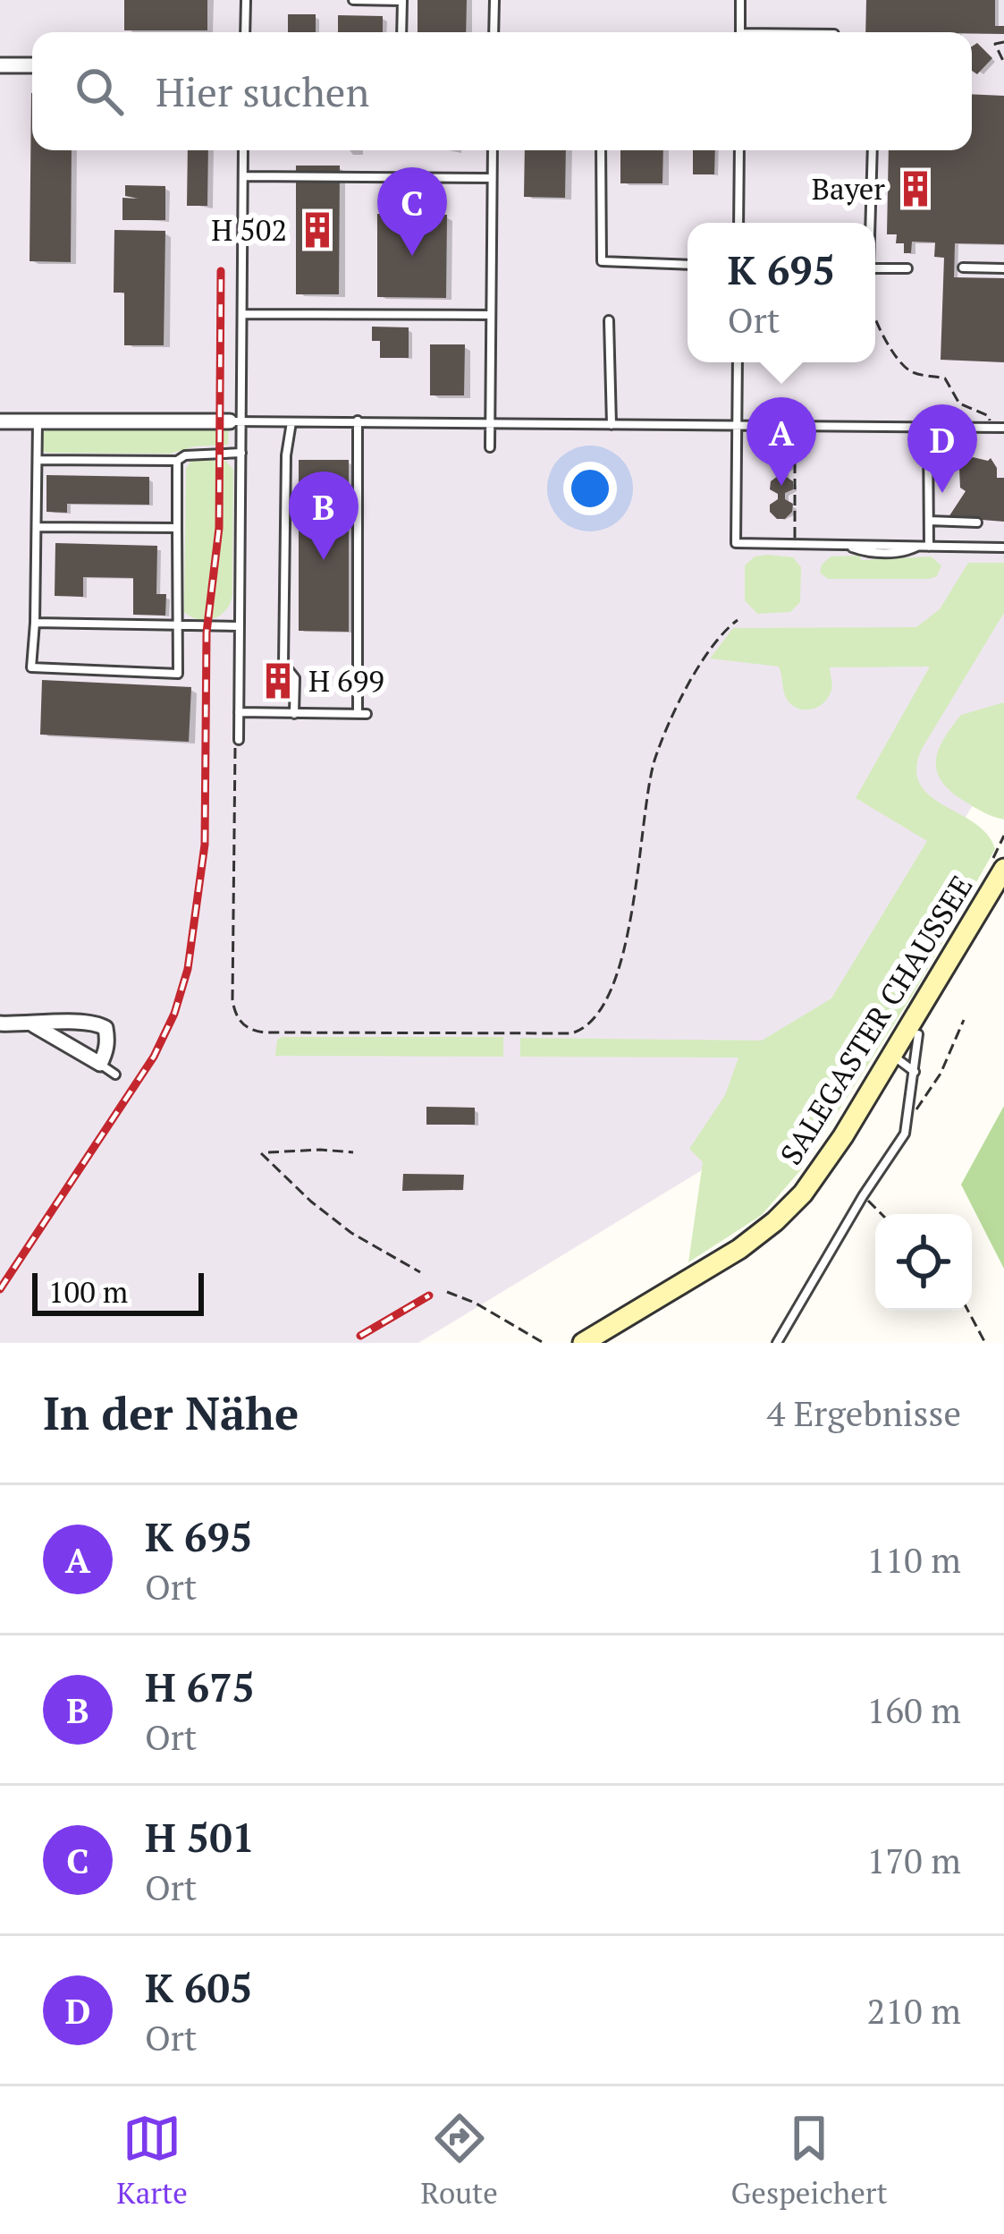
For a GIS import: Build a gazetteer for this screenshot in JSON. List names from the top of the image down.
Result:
{
  "streets": {
    "main road": ["SALEGASTER CHAUSSEE"]
  },
  "places": {
    "building": ["Bayer", "H 502", "H 699"]
  },
  "scale_bar": "100 m",
  "page": {
    "search": "Hier suchen",
    "pins": [
      "C",
      "A",
      "D",
      "B"
    ],
    "popup": ["K 695", "Ort"],
    "scale": "100 m",
    "heading": ["In der Nähe", "4 Ergebnisse"],
    "list": [
      {
        "mark": "A",
        "name": "K 695",
        "note": "Ort",
        "value": "110 m"
      },
      {
        "mark": "B",
        "name": "H 675",
        "note": "Ort",
        "value": "160 m"
      },
      {
        "mark": "C",
        "name": "H 501",
        "note": "Ort",
        "value": "170 m"
      },
      {
        "mark": "D",
        "name": "K 605",
        "note": "Ort",
        "value": "210 m"
      }
    ],
    "nav": ["Karte", "Route", "Gespeichert"]
  }
}
